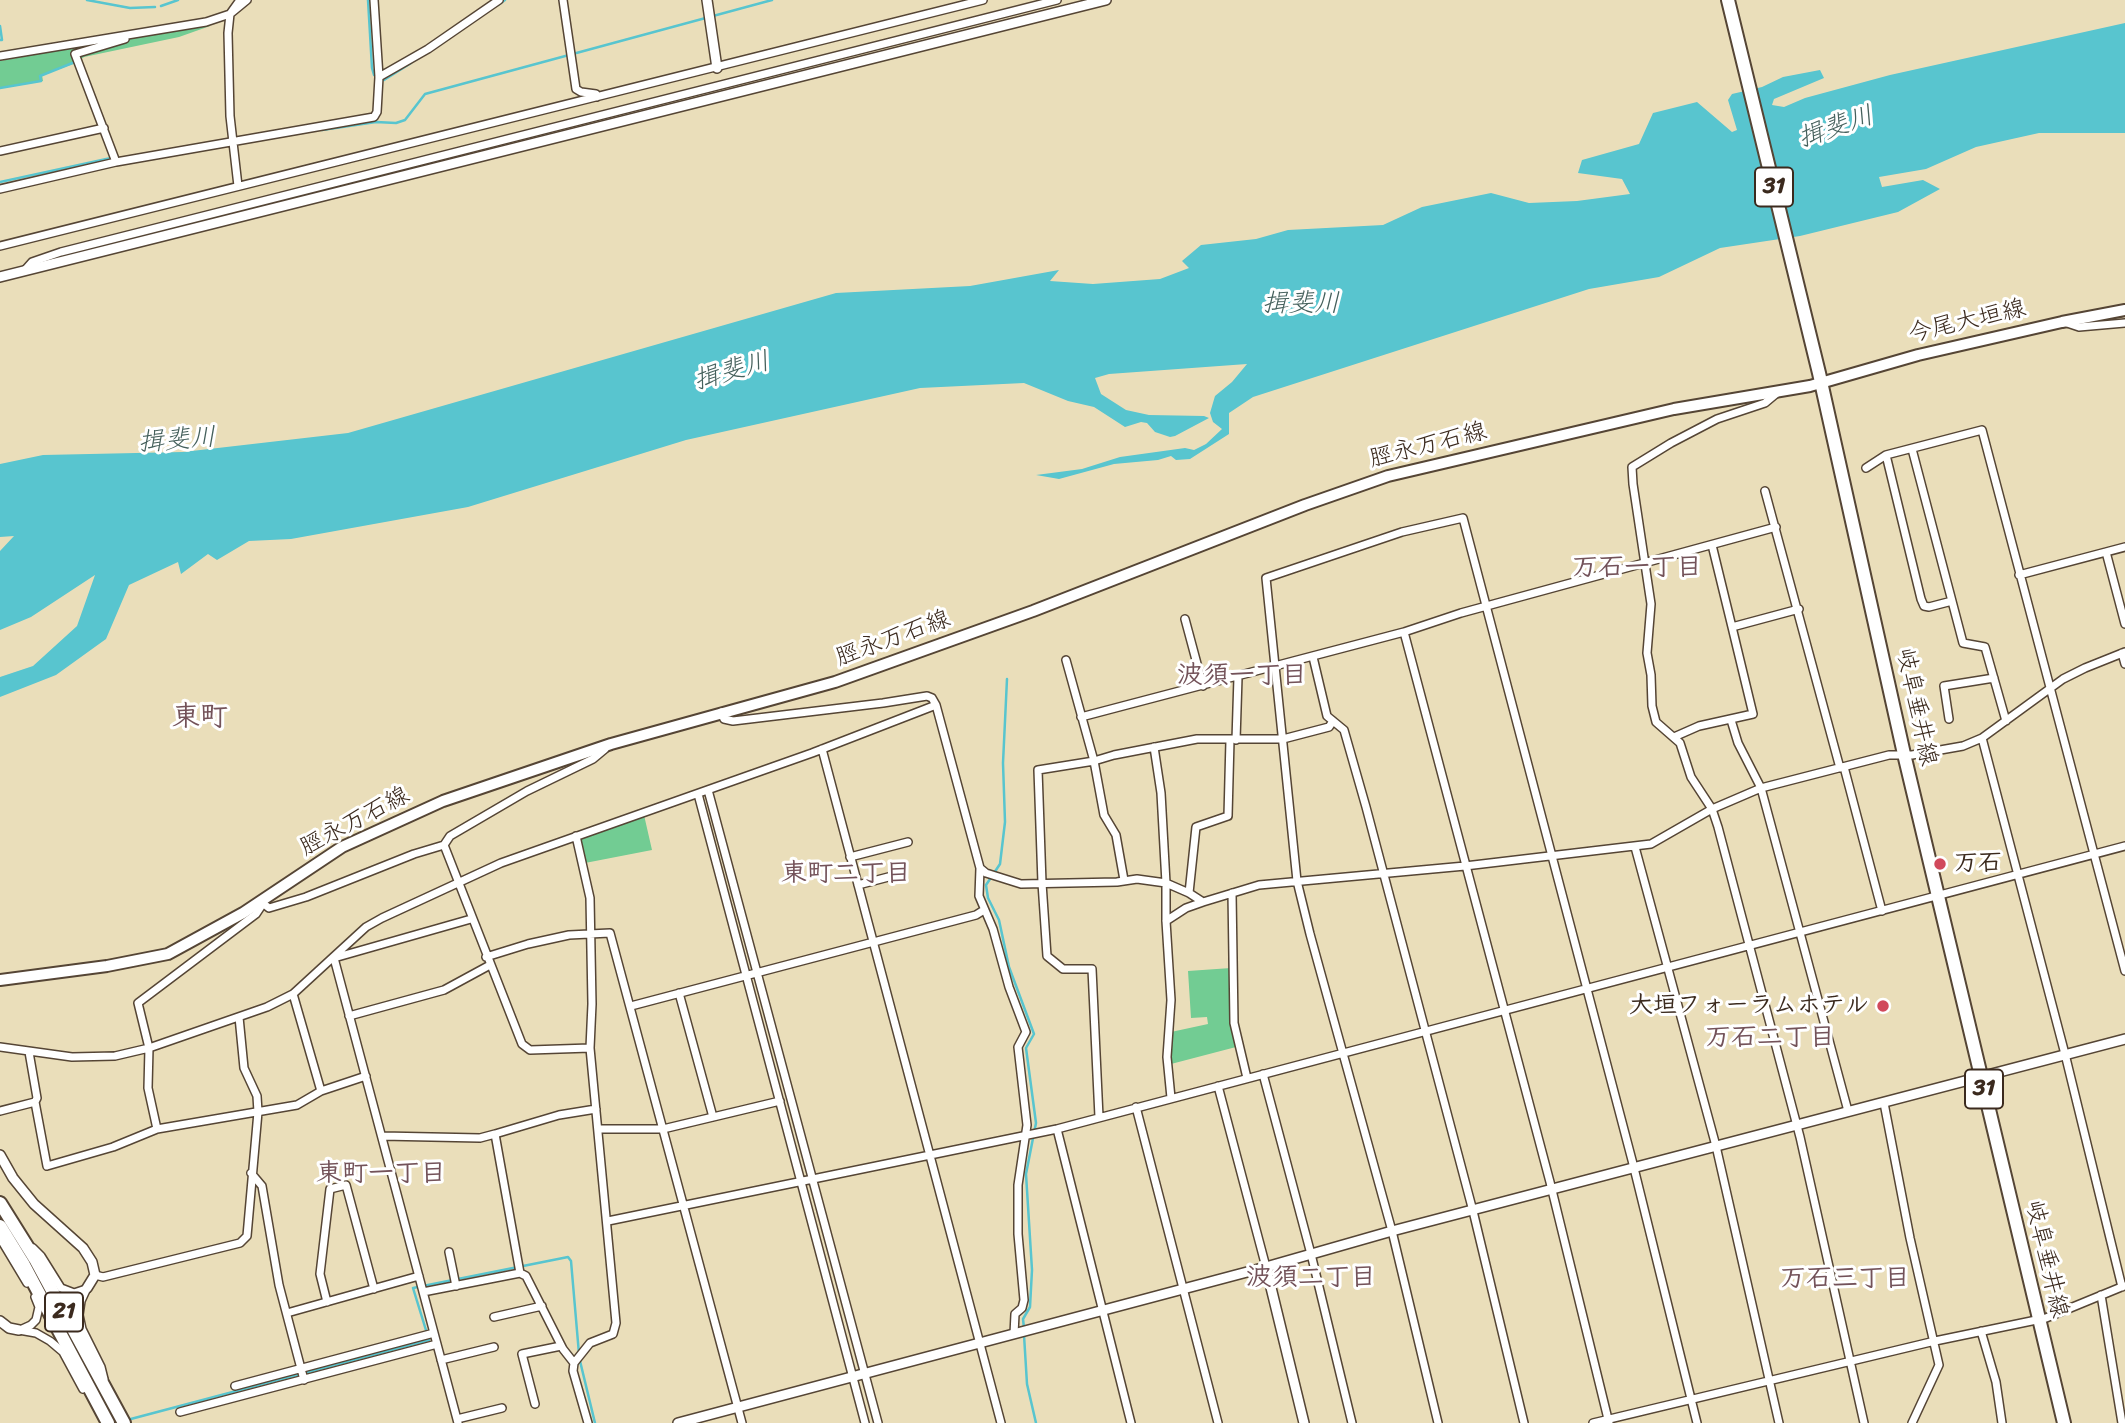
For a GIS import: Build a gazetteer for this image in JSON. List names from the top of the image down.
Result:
{
  "streets": {
    "main road": [
      "31",
      "今尾大垣線",
      "脛永万石線",
      "岐阜垂井線",
      "21"
    ]
  },
  "crossings": [
    ["今尾大垣線", "脛永万石線"],
    ["今尾大垣線", "岐阜垂井線"],
    ["脛永万石線", "岐阜垂井線"]
  ],
  "districts": [
    "万石一丁目",
    "波須一丁目",
    "東町",
    "東町二丁目",
    "万石二丁目",
    "東町一丁目",
    "波須二丁目",
    "万石三丁目"
  ],
  "water": ["揖斐川"],
  "places": ["万石", "大垣フォーラムホテル"]
}
